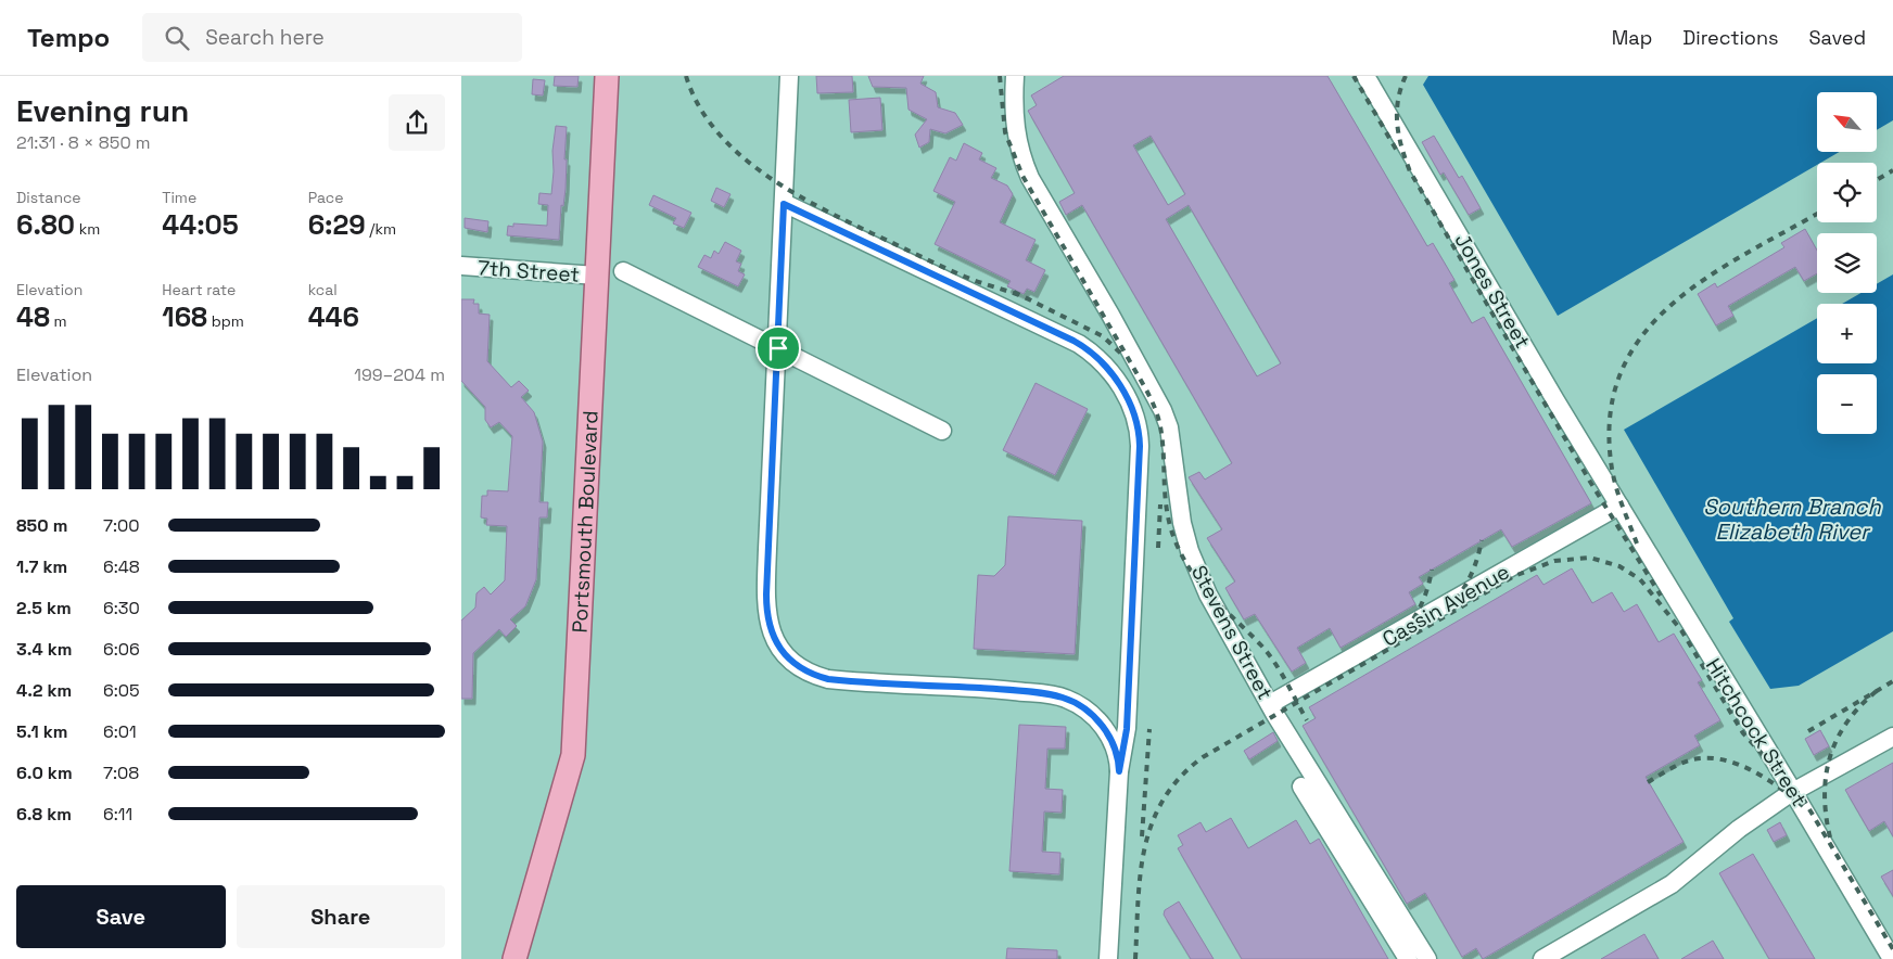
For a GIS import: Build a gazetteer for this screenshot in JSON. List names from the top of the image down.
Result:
{
  "streets": {
    "main road": ["Portsmouth Boulevard"],
    "street": [
      "7th Street",
      "Jones Street",
      "Cassin Avenue",
      "Stevens Street",
      "Hitchcock Street"
    ]
  },
  "crossings": [
    ["7th Street", "Portsmouth Boulevard"],
    ["Jones Street", "Cassin Avenue"],
    ["Jones Street", "Hitchcock Street"],
    ["Cassin Avenue", "Stevens Street"],
    ["Cassin Avenue", "Hitchcock Street"]
  ],
  "water": ["Southern Branch Elizabeth River"],
  "north": "top left",
  "page": {
    "header": "Tempo",
    "search": "Search here",
    "nav": ["Map", "Directions", "Saved"],
    "heading": ["Evening run", "21:31 · 8 × 850 m"],
    "map_buttons": ["+", "−"],
    "stats": [
      ["Distance", "6.80 km"],
      ["Time", "44:05"],
      ["Pace", "6:29 /km"],
      ["Elevation", "48 m"],
      ["Heart rate", "168 bpm"],
      ["kcal", "446"]
    ],
    "chart": ["Elevation", "199–204 m"],
    "list": [
      {
        "name": "850 m",
        "note": "7:00"
      },
      {
        "name": "1.7 km",
        "note": "6:48"
      },
      {
        "name": "2.5 km",
        "note": "6:30"
      },
      {
        "name": "3.4 km",
        "note": "6:06"
      },
      {
        "name": "4.2 km",
        "note": "6:05"
      },
      {
        "name": "5.1 km",
        "note": "6:01"
      },
      {
        "name": "6.0 km",
        "note": "7:08"
      },
      {
        "name": "6.8 km",
        "note": "6:11"
      }
    ],
    "buttons": ["Save", "Share"]
  }
}
